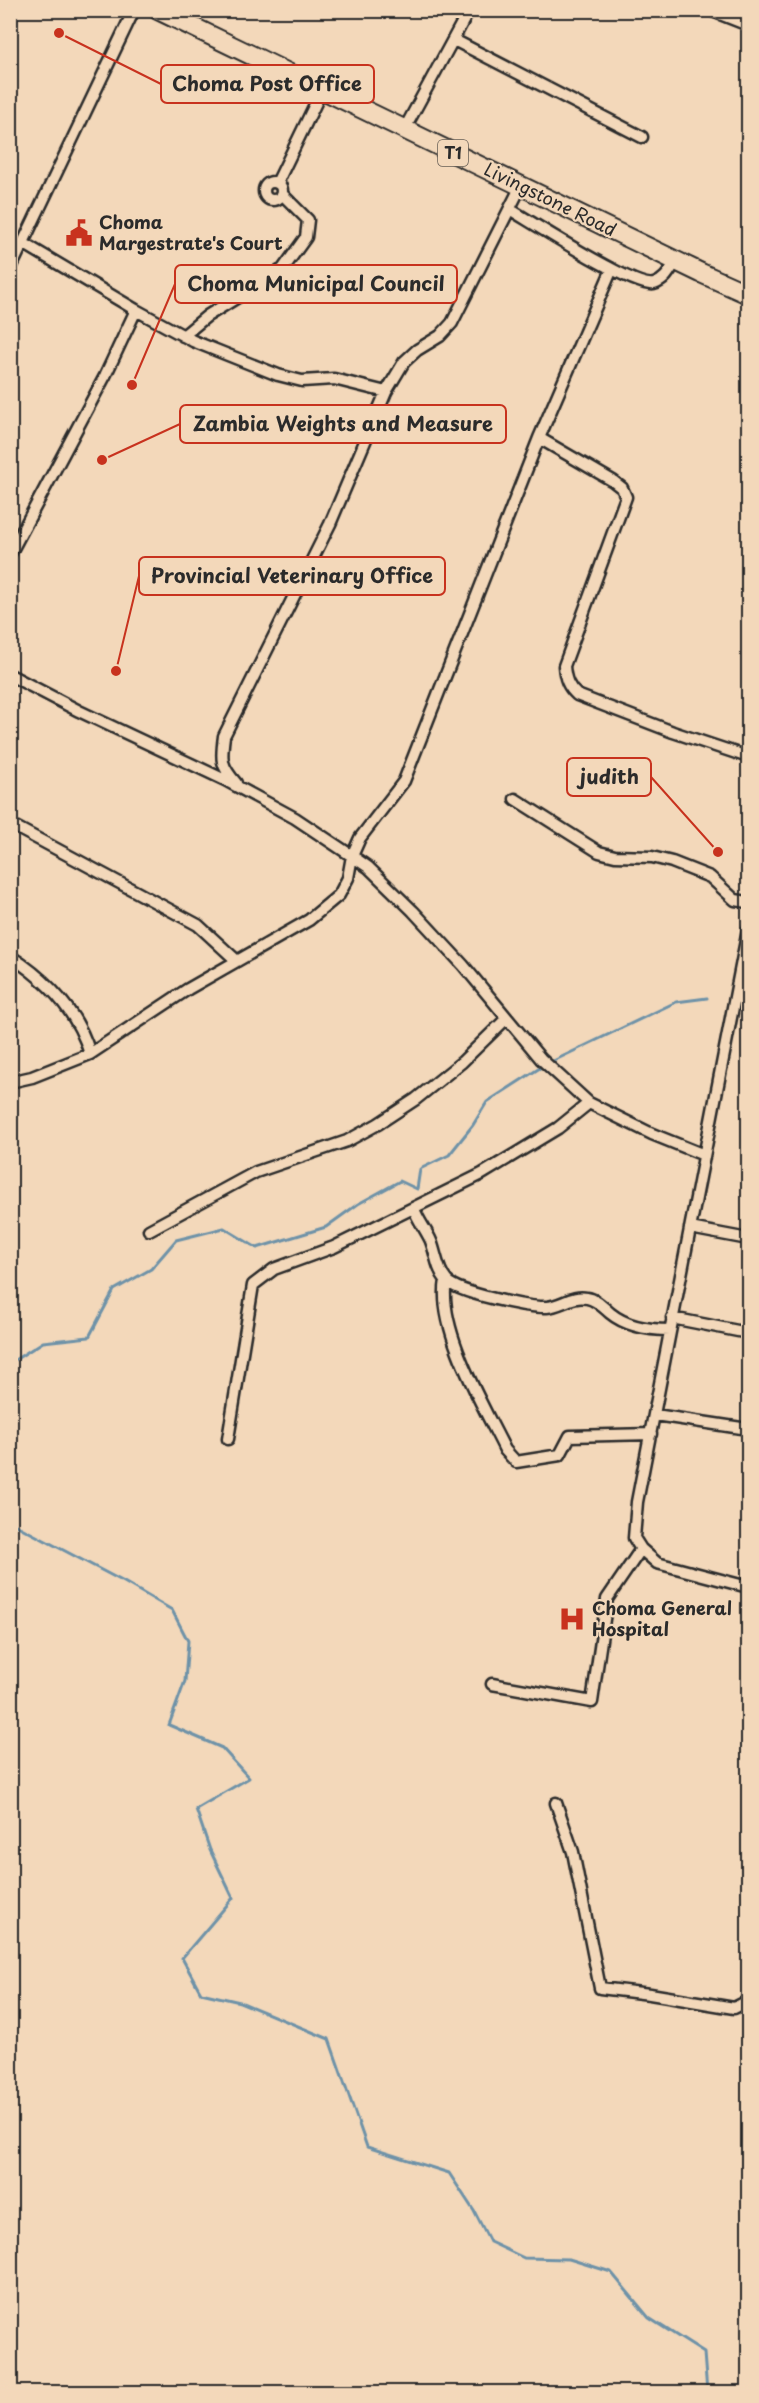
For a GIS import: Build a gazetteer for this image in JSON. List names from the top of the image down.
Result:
{
  "streets": {
    "highway": ["T1", "Livingstone Road"]
  },
  "places": {
    "other": [
      "Choma Post Office",
      "Choma Municipal Council",
      "Zambia Weights and Measure",
      "Provincial Veterinary Office",
      "judith"
    ],
    "public building": ["Choma Margestrate's Court"],
    "hospital": ["Choma General Hospital"]
  }
}
